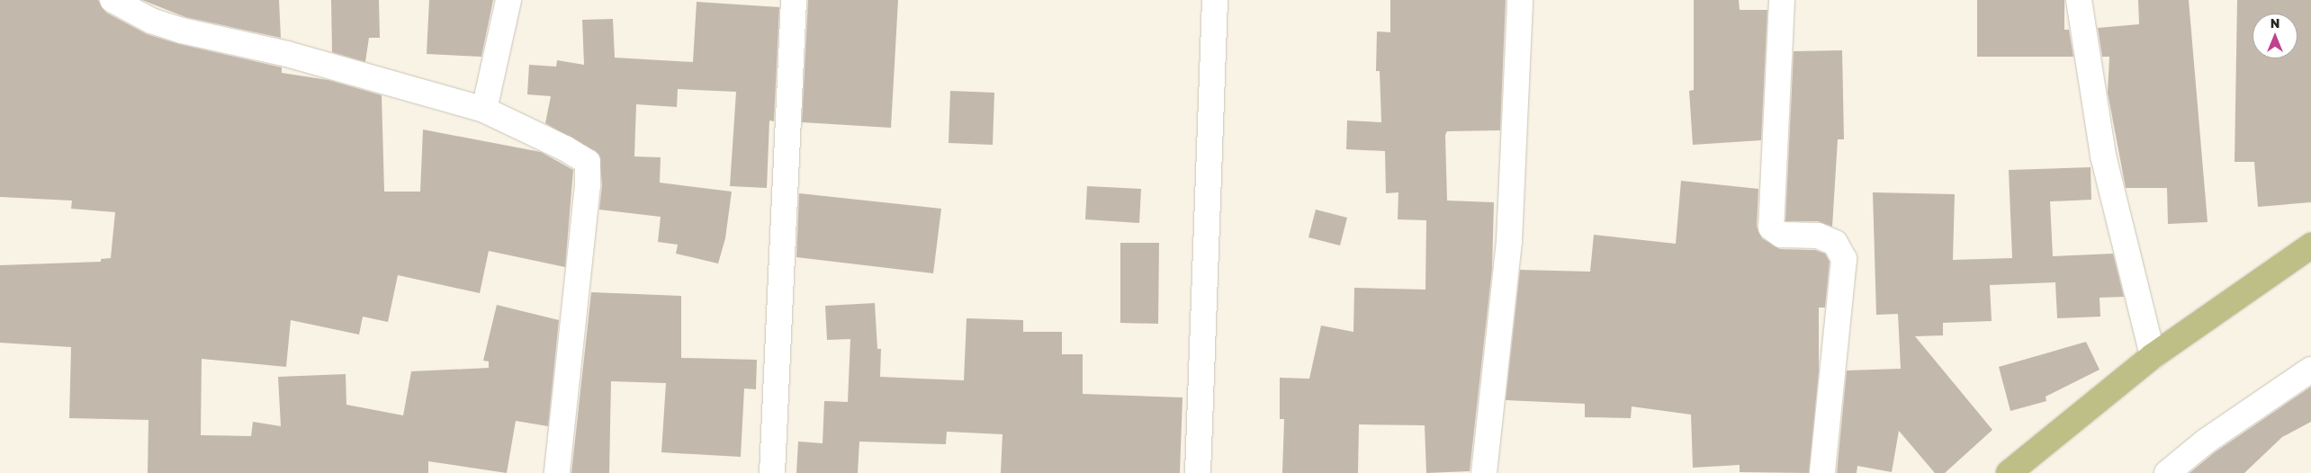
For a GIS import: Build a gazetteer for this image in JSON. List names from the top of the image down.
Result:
{
  "north": "top"
}
